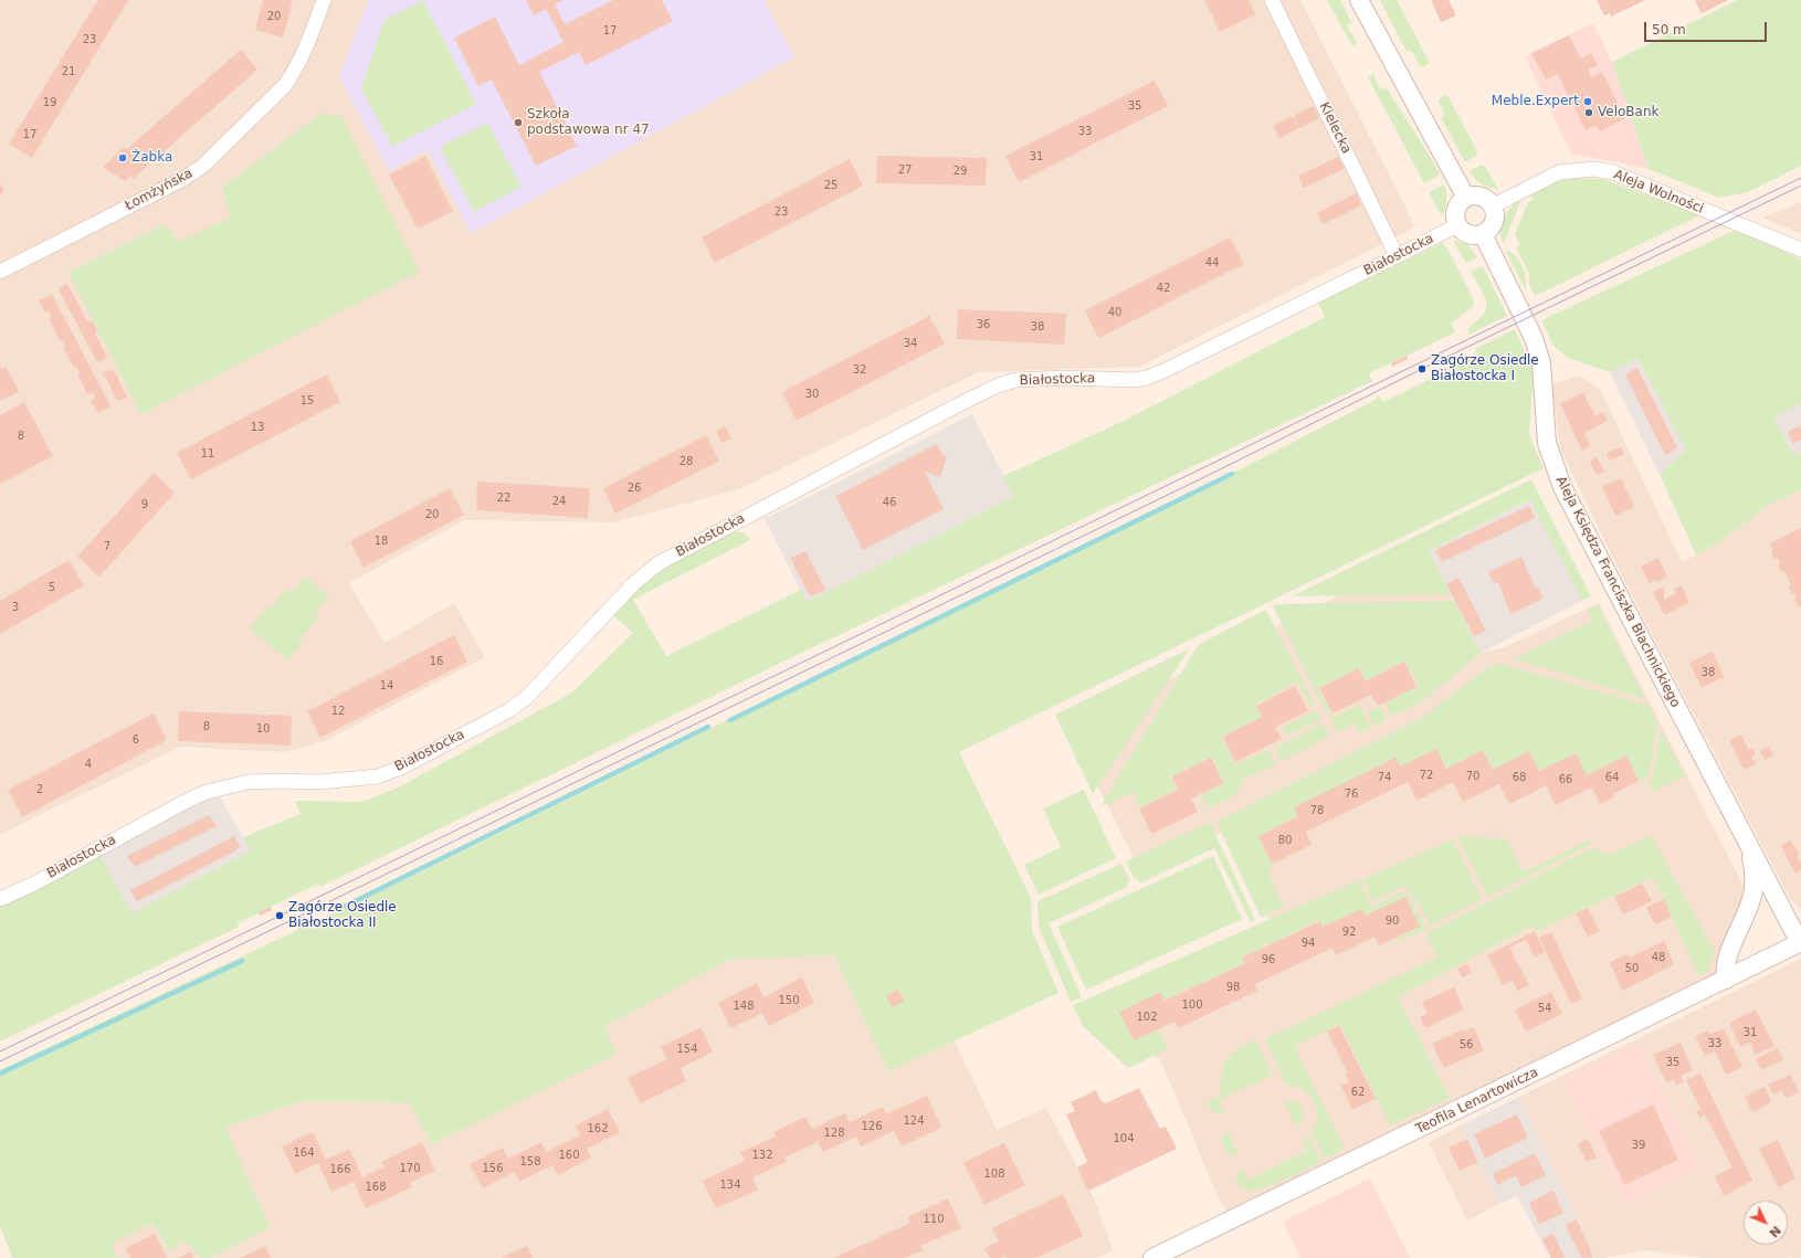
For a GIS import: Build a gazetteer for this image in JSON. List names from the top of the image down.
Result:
{
  "streets": {
    "street": [
      "Kielecka",
      "Łomżyńska",
      "Aleja Wolności",
      "Białostocka",
      "Aleja Księdza Franciszka Blachnickiego",
      "Teofila Lenartowicza"
    ]
  },
  "crossings": [
    ["Kielecka", "Białostocka"],
    ["Aleja Wolności", "Białostocka"],
    ["Aleja Wolności", "Aleja Księdza Franciszka Blachnickiego"],
    ["Białostocka", "Aleja Księdza Franciszka Blachnickiego"],
    ["Aleja Księdza Franciszka Blachnickiego", "Teofila Lenartowicza"]
  ],
  "places": [
    "Meble.Expert",
    "VeloBank",
    "Szkoła podstawowa nr 47",
    "Żabka",
    "Zagórze Osiedle Białostocka I",
    "Zagórze Osiedle Białostocka II"
  ],
  "house_numbers": [
    "20",
    "17",
    "23",
    "21",
    "19",
    "35",
    "33",
    "17",
    "31",
    "27",
    "29",
    "25",
    "23",
    "44",
    "42",
    "40",
    "36",
    "38",
    "34",
    "32",
    "30",
    "15",
    "13",
    "8",
    "11",
    "28",
    "26",
    "22",
    "24",
    "46",
    "9",
    "20",
    "18",
    "7",
    "5",
    "3",
    "16",
    "38",
    "14",
    "12",
    "8",
    "10",
    "6",
    "4",
    "72",
    "70",
    "74",
    "68",
    "64",
    "66",
    "2",
    "76",
    "78",
    "80",
    "90",
    "92",
    "94",
    "48",
    "96",
    "50",
    "98",
    "150",
    "100",
    "148",
    "54",
    "102",
    "31",
    "33",
    "56",
    "154",
    "35",
    "62",
    "124",
    "126",
    "162",
    "128",
    "104",
    "39",
    "164",
    "160",
    "132",
    "158",
    "170",
    "156",
    "166",
    "108",
    "134",
    "168",
    "110"
  ],
  "scale_bar": "50 m",
  "north": "bottom right"
}
